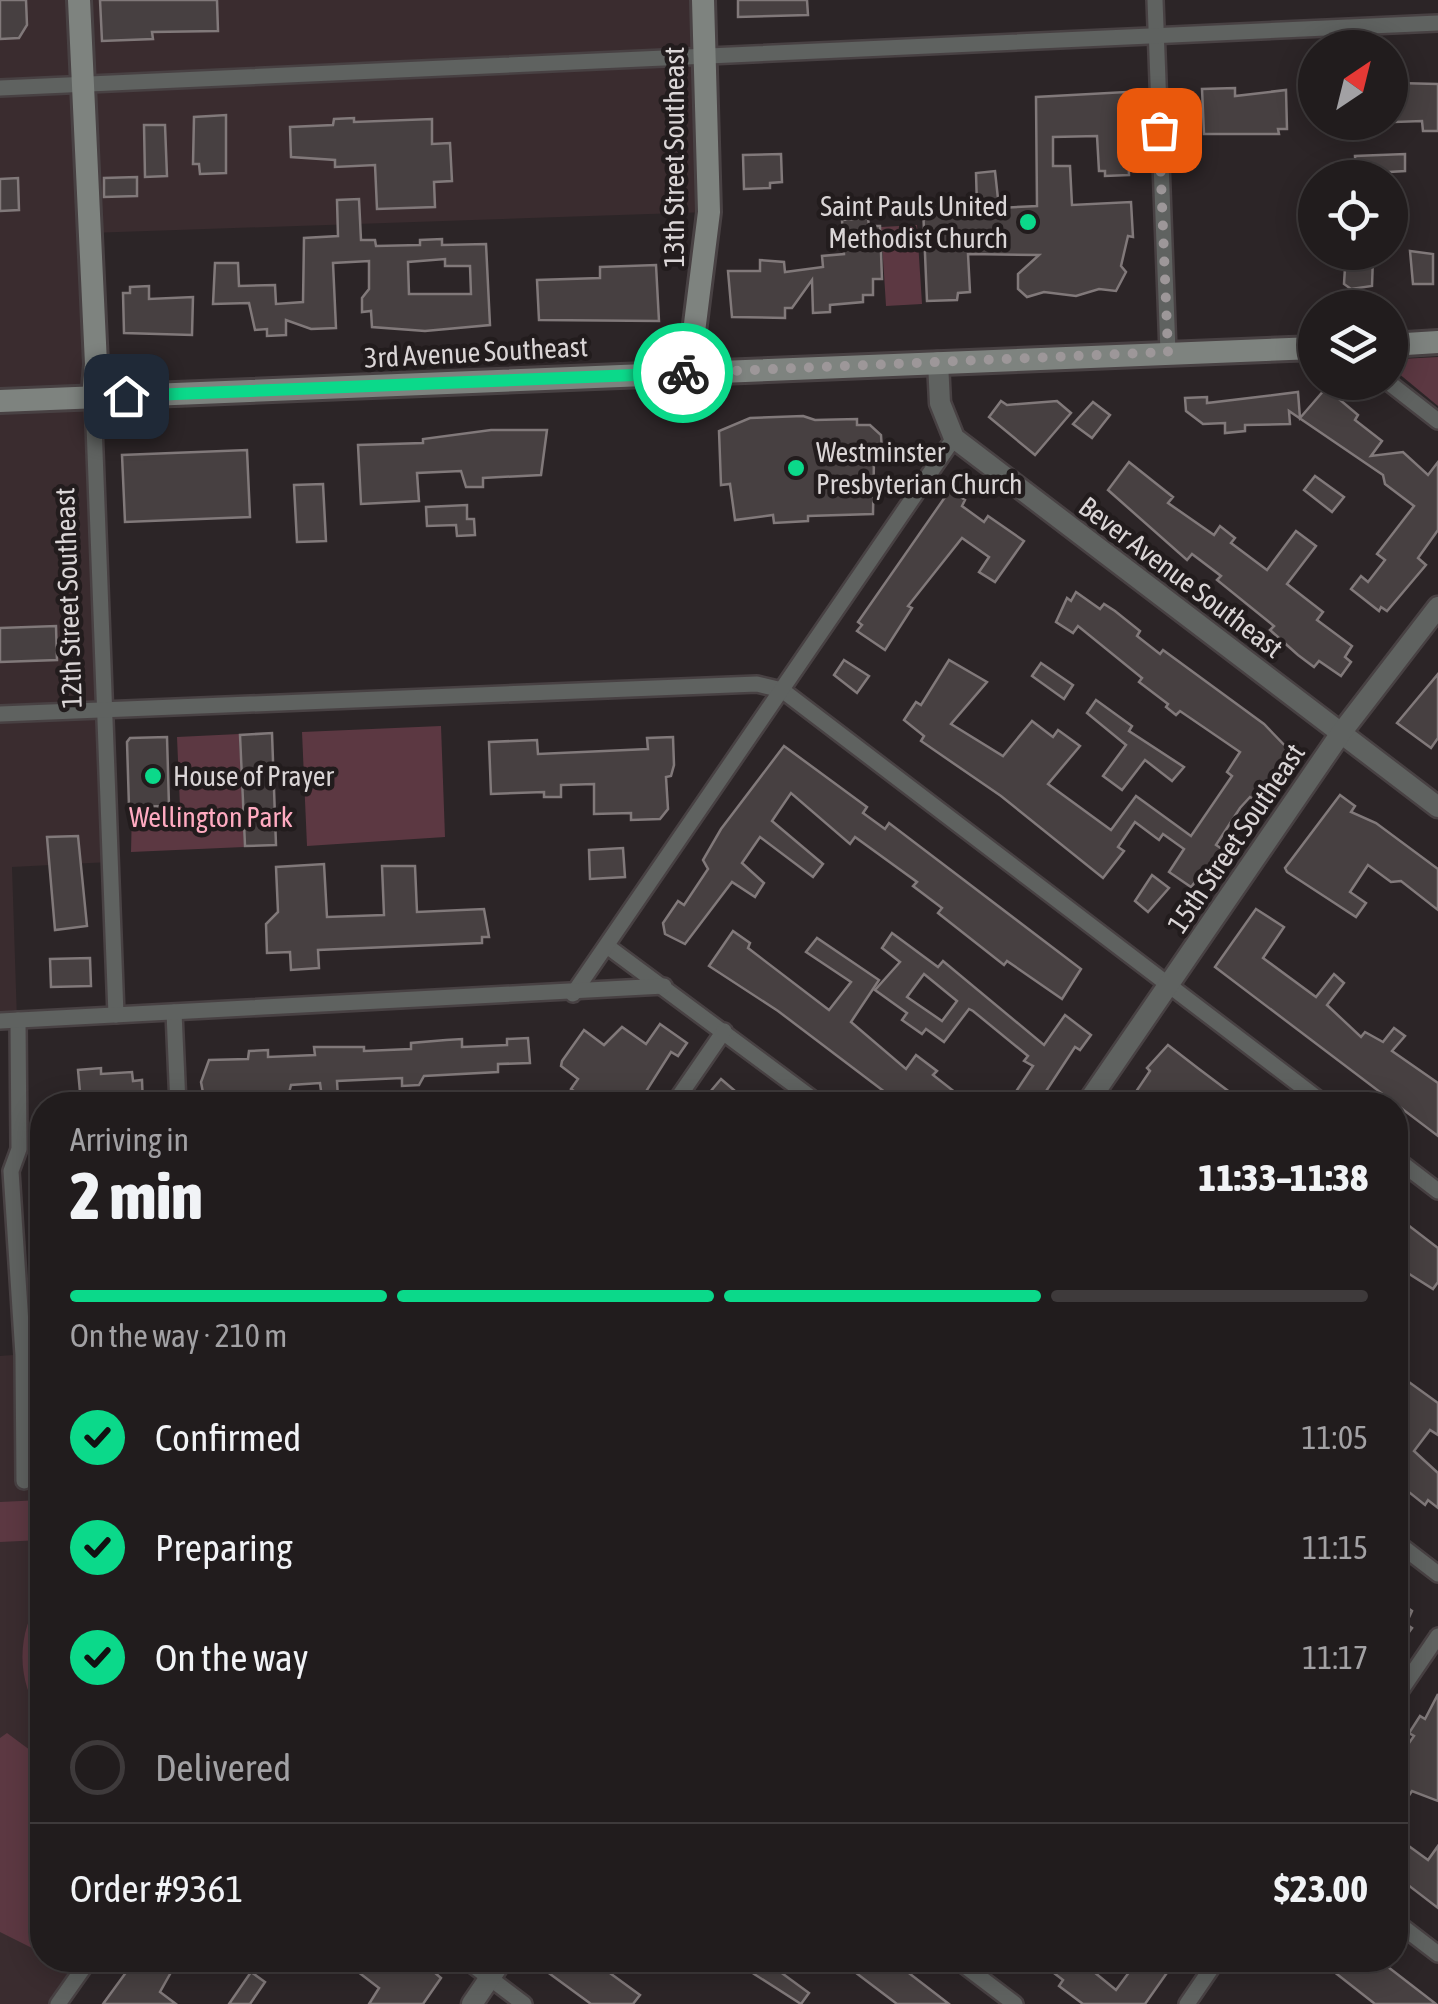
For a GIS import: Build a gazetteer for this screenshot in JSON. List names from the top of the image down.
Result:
{
  "streets": {
    "main road": ["13th Street Southeast", "3rd Avenue Southeast", "12th Street Southeast"],
    "street": ["Bever Avenue Southeast", "15th Street Southeast"]
  },
  "crossings": [
    ["13th Street Southeast", "3rd Avenue Southeast"],
    ["3rd Avenue Southeast", "12th Street Southeast"],
    ["Bever Avenue Southeast", "15th Street Southeast"]
  ],
  "parks": ["Wellington Park"],
  "places": ["Saint Pauls United Methodist Church", "Westminster Presbyterian Church", "House of Prayer"],
  "north": "top right",
  "page": {
    "heading": ["2 min", "Arriving in", "11:33–11:38"],
    "panel": ["Order #9361", "$23.00"],
    "bar": "On the way · 210 m",
    "list": [
      ["Confirmed", "11:05"],
      ["Preparing", "11:15"],
      ["On the way", "11:17"],
      "Delivered"
    ]
  }
}
